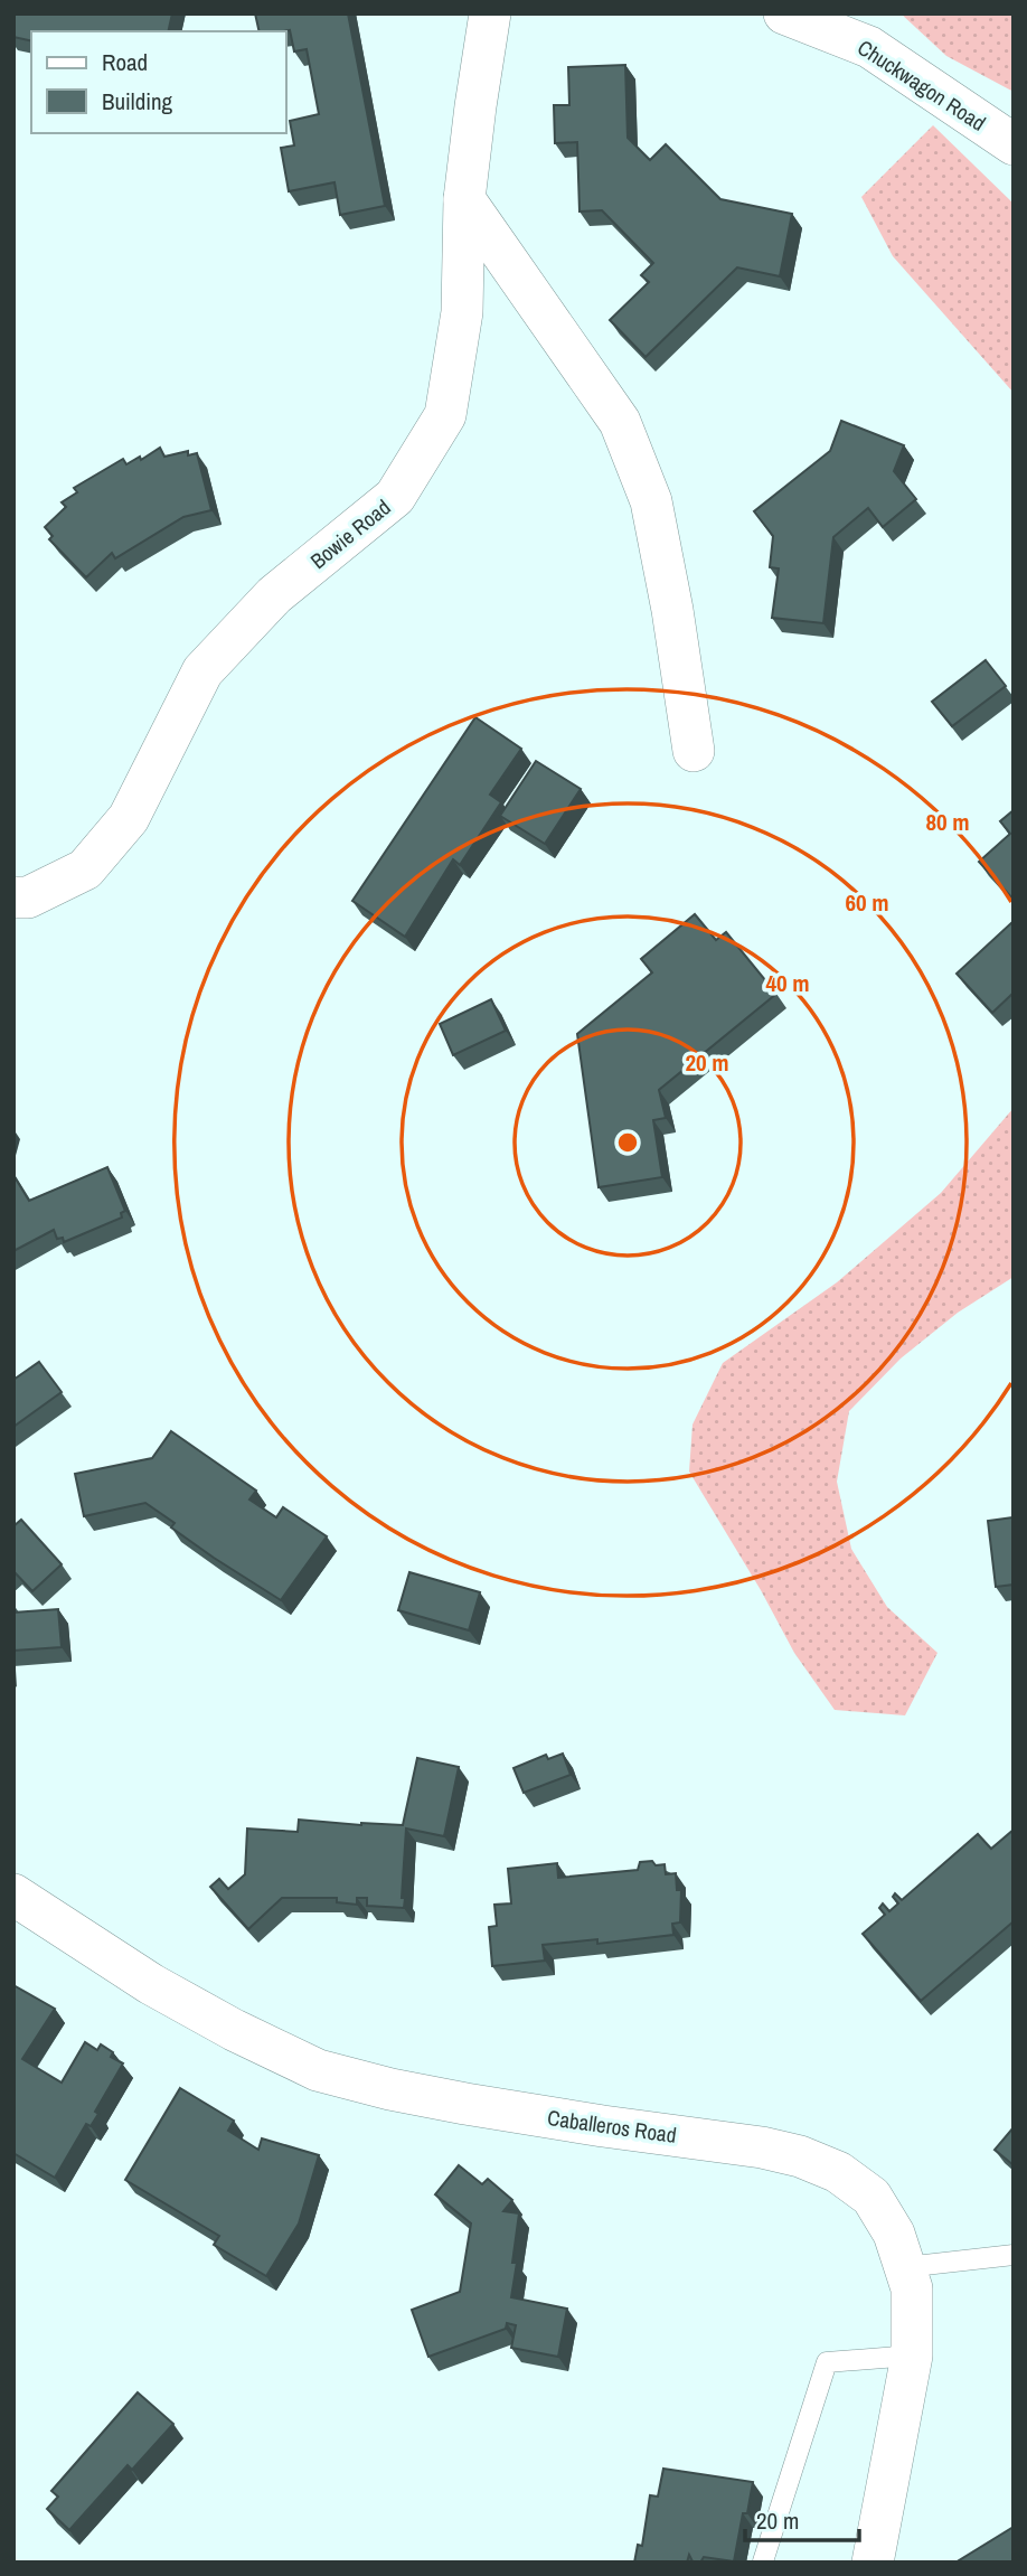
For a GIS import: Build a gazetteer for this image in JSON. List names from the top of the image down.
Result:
{
  "streets": {
    "street": ["Chuckwagon Road", "Bowie Road", "Caballeros Road"]
  },
  "legend": ["Road", "Building"],
  "scale_bar": "20 m",
  "rings": [
    "80 m",
    "60 m",
    "40 m",
    "20 m"
  ]
}
